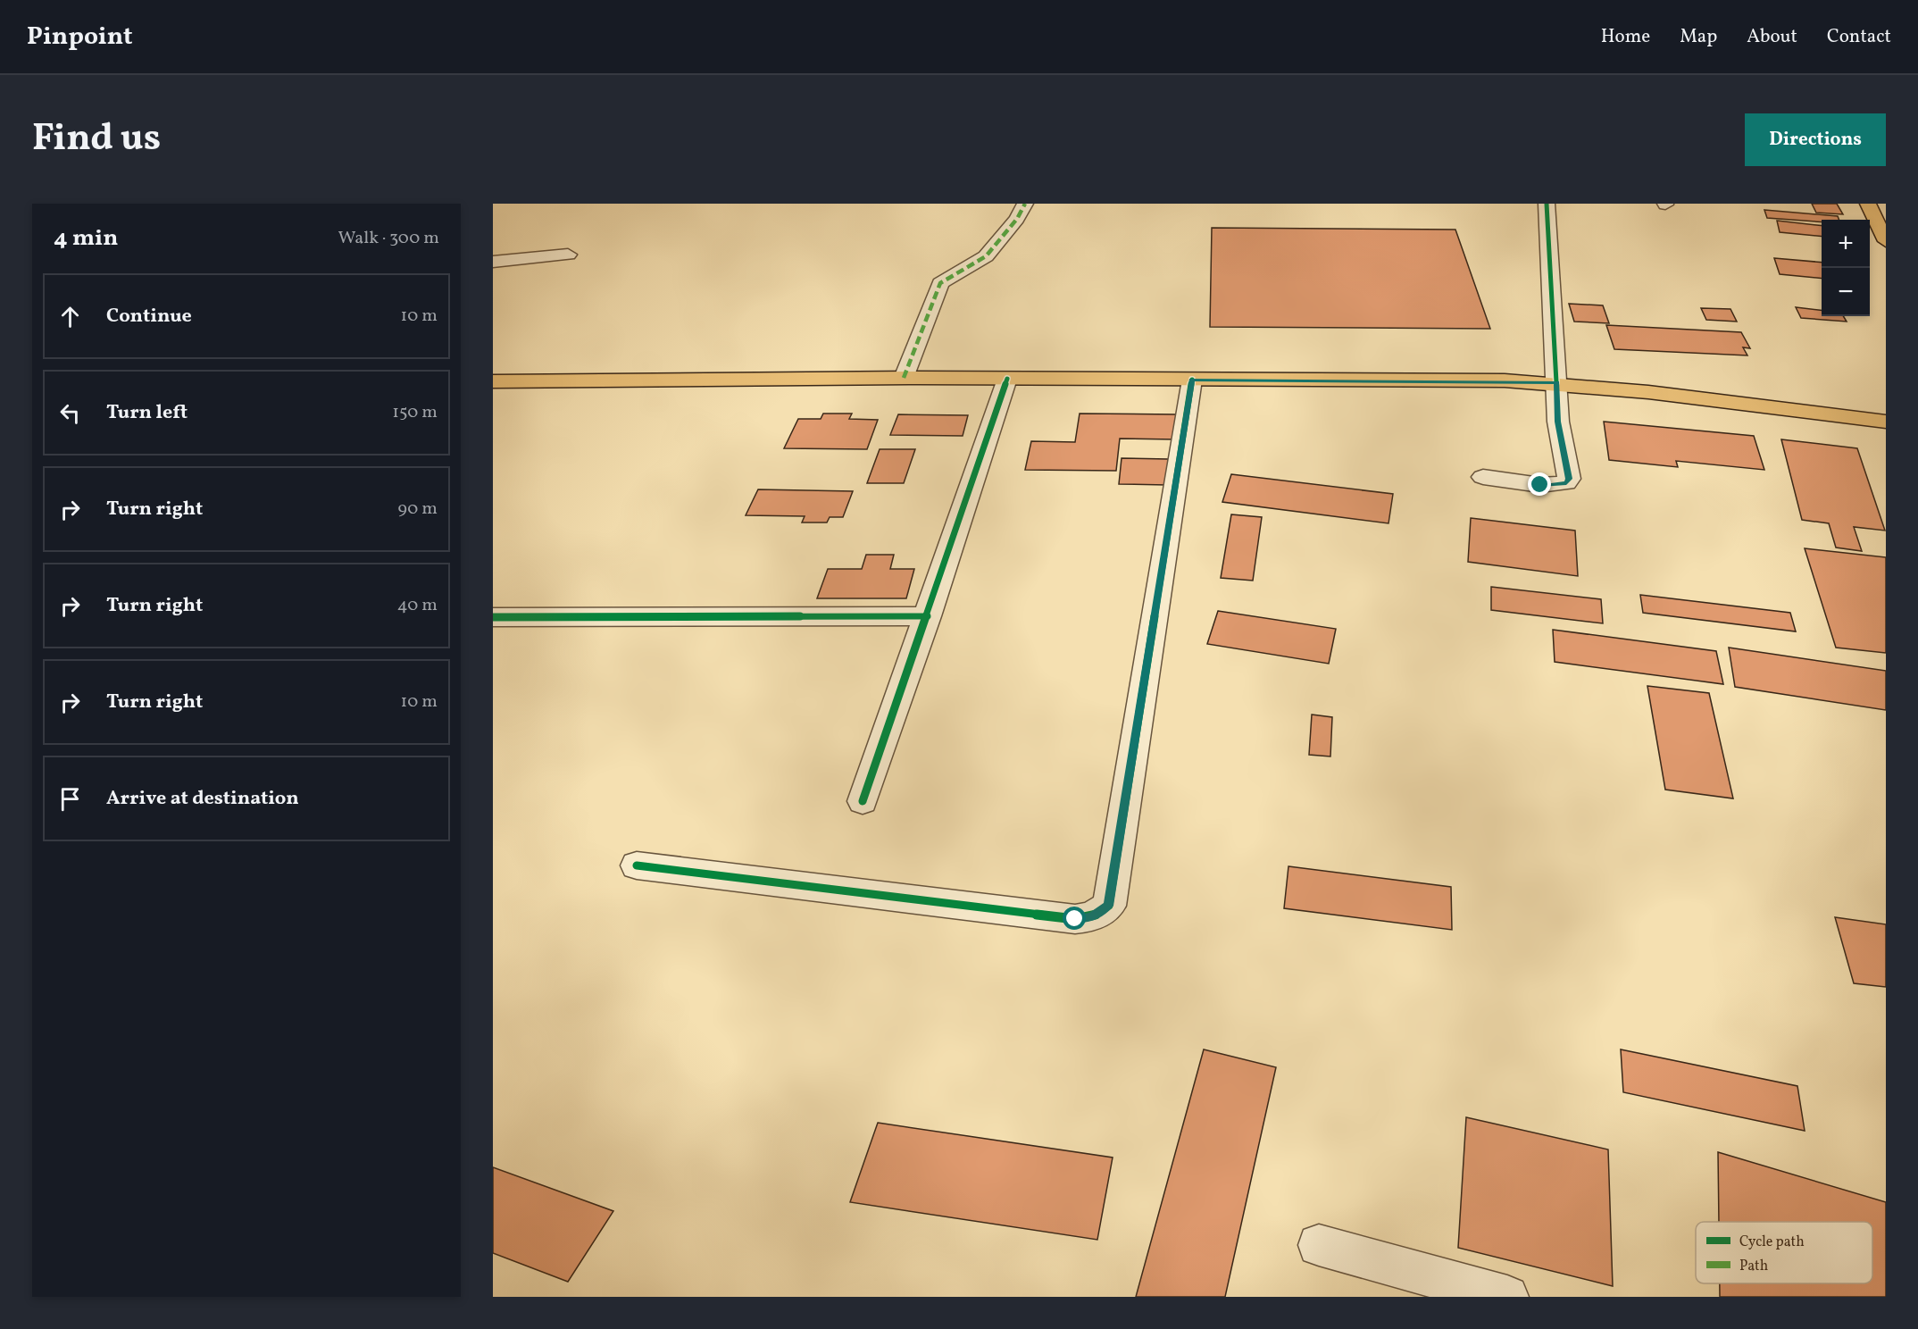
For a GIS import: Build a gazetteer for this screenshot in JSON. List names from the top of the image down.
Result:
{
  "legend": ["Cycle path", "Path"],
  "page": {
    "header": "Pinpoint",
    "nav": [
      "Home",
      "Map",
      "About",
      "Contact"
    ],
    "title": "Find us",
    "buttons": "Directions",
    "heading": ["4 min", "Walk · 300 m"],
    "map_buttons": ["+", "−"],
    "list": [
      ["Continue", "10 m"],
      ["Turn left", "150 m"],
      ["Turn right", "90 m"],
      ["Turn right", "40 m"],
      ["Turn right", "10 m"],
      "Arrive at destination"
    ]
  }
}
